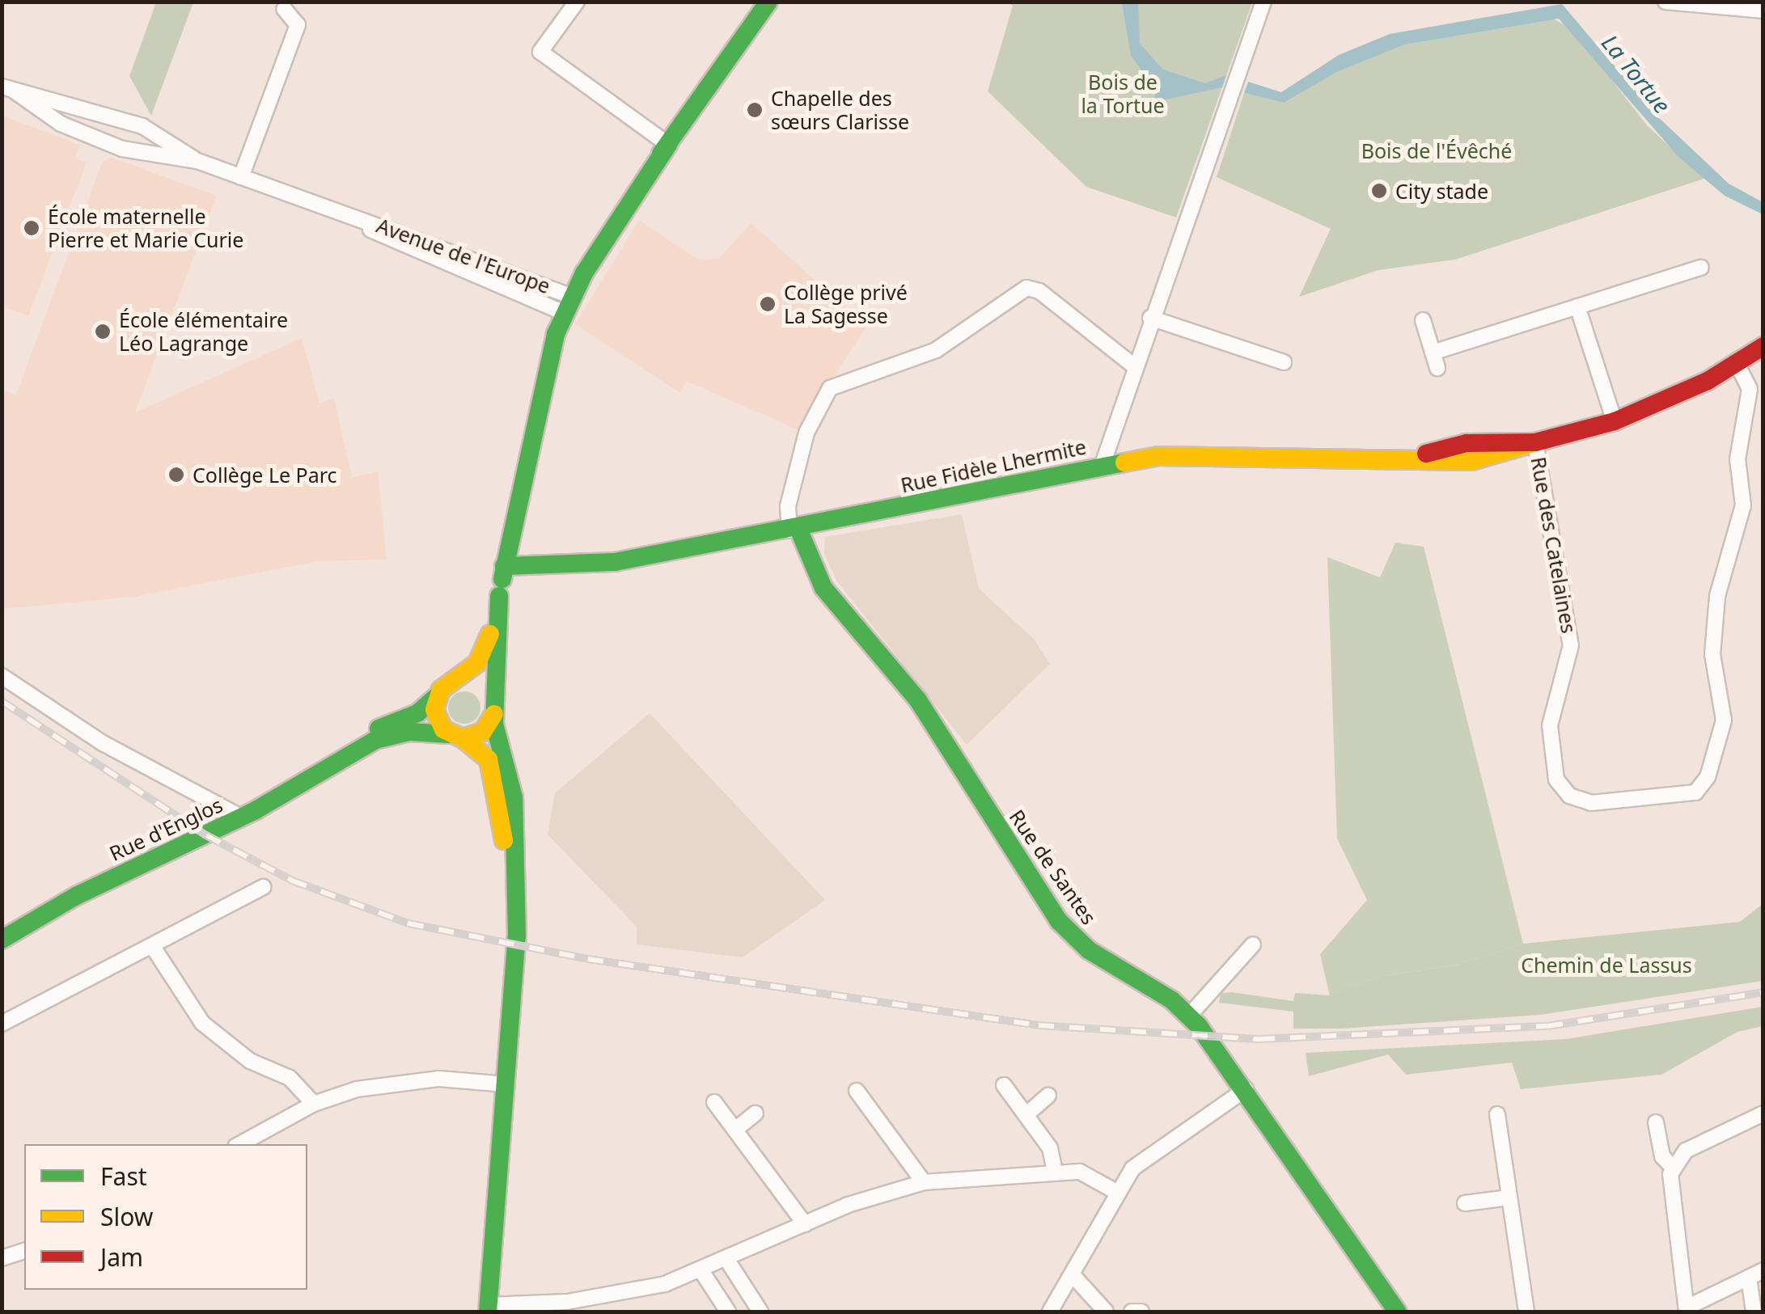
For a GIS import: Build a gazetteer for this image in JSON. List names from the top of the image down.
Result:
{
  "streets": {
    "main road": ["Rue Fidèle Lhermite", "Rue d'Englos", "Rue de Santes"],
    "street": ["Avenue de l'Europe", "Rue des Catelaines"]
  },
  "crossings": [
    ["Rue Fidèle Lhermite", "Rue de Santes"]
  ],
  "water": ["La Tortue"],
  "parks": ["Bois de la Tortue", "Bois de l'Évêché", "Chemin de Lassus"],
  "places": [
    "Chapelle des sœurs Clarisse",
    "City stade",
    "École maternelle Pierre et Marie Curie",
    "Collège privé La Sagesse",
    "École élémentaire Léo Lagrange",
    "Collège Le Parc"
  ],
  "legend": ["Fast", "Slow", "Jam"]
}
